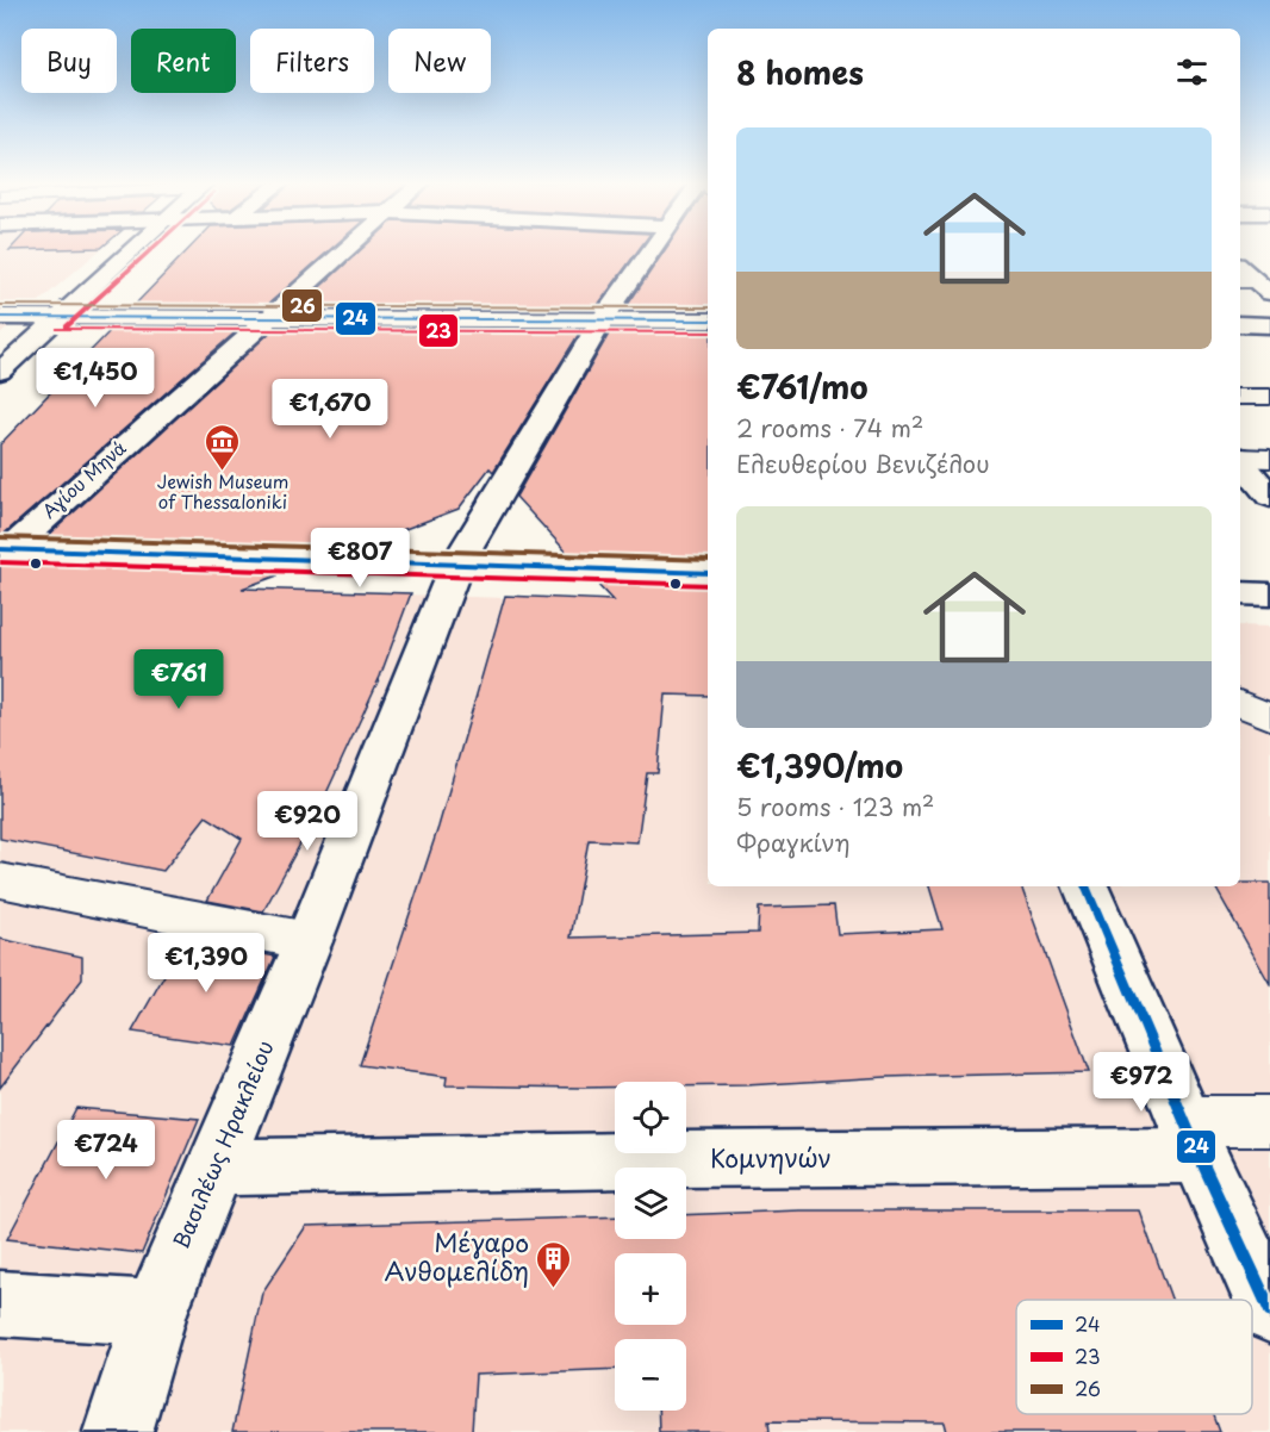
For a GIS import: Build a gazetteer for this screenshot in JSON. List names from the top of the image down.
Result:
{
  "streets": {
    "street": ["Αγίου Μηνά", "Βασιλέως Ηρακλείου", "Κομνηνών"]
  },
  "crossings": [
    ["Βασιλέως Ηρακλείου", "Κομνηνών"]
  ],
  "places": {
    "museum": ["Jewish Museum of Thessaloniki"],
    "building": ["Μέγαρο Ανθομελίδη"]
  },
  "lines": ["transit line 23", "transit line 26", "transit line 24"],
  "legend": ["24", "23", "26"],
  "page": {
    "chip": [
      "Buy",
      "Rent",
      "Filters",
      "New"
    ],
    "heading": "8 homes",
    "list": [
      {
        "name": "€761/mo",
        "note": "2 rooms · 74 m² · Ελευθερίου Βενιζέλου"
      },
      {
        "name": "€1,390/mo",
        "note": "5 rooms · 123 m² · Φραγκίνη"
      }
    ],
    "price": [
      "€1,450",
      "€1,670",
      "€807",
      "€761",
      "€920",
      "€1,390",
      "€972",
      "€724"
    ],
    "map_buttons": ["+", "−"]
  }
}
